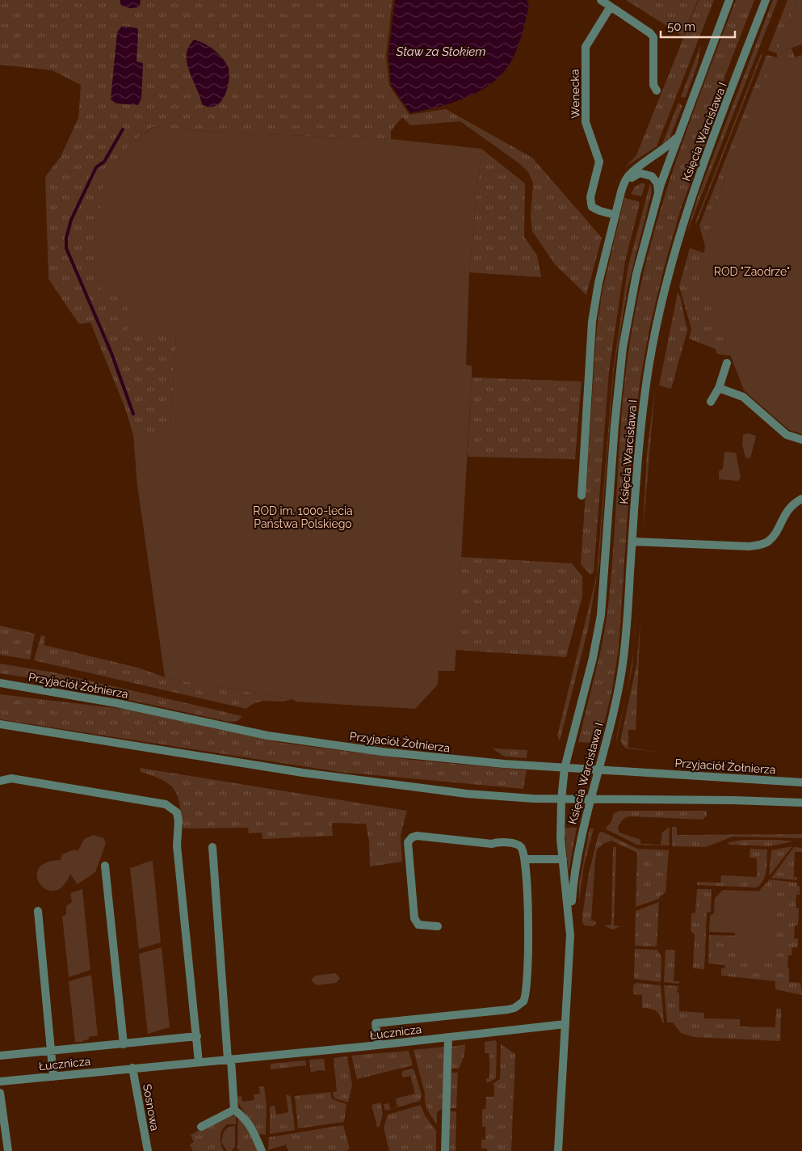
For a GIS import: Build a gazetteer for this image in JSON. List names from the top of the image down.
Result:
{
  "streets": {
    "street": [
      "Wenecka",
      "Księcia Warcisława I",
      "Przyjaciół Żołnierza",
      "Łucznicza",
      "Sosnowa"
    ]
  },
  "crossings": [
    ["Księcia Warcisława I", "Przyjaciół Żołnierza"],
    ["Księcia Warcisława I", "Łucznicza"],
    ["Łucznicza", "Sosnowa"]
  ],
  "water": ["Staw za Stokiem"],
  "parks": ["ROD \"Zaodrze\"", "ROD im. 1000-lecia Państwa Polskiego"],
  "scale_bar": "50 m"
}
